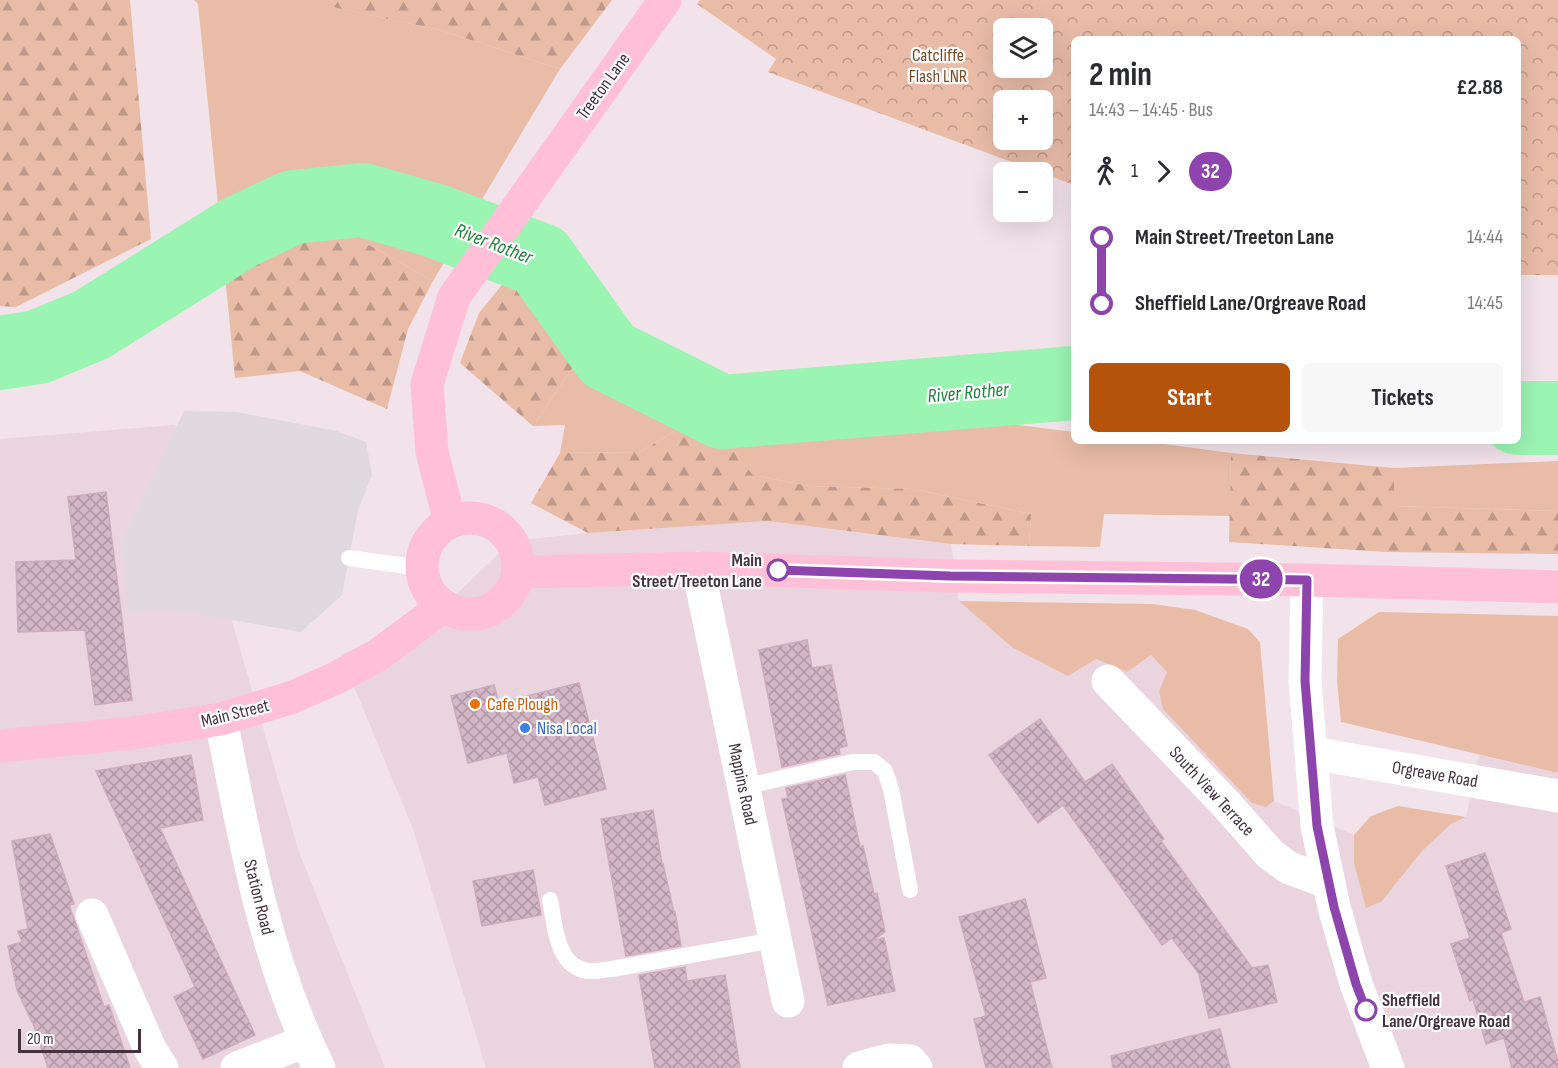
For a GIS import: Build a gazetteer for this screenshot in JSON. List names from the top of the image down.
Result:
{
  "streets": {
    "main road": ["Treeton Lane", "Main Street"],
    "street": [
      "Orgreave Road",
      "Mappins Road",
      "South View Terrace",
      "Station Road"
    ]
  },
  "crossings": [
    ["Treeton Lane", "Main Street"],
    ["Main Street", "Station Road"]
  ],
  "water": ["River Rother"],
  "parks": ["Catcliffe Flash LNR"],
  "places": [
    "Main Street/Treeton Lane",
    "Cafe Plough",
    "Nisa Local",
    "Sheffield Lane/Orgreave Road"
  ],
  "lines": ["bus line 32"],
  "scale_bar": "20 m",
  "page": {
    "on_map": "32",
    "map_buttons": ["+", "−"],
    "heading": ["2 min", "14:43 – 14:45 · Bus", "£2.88"],
    "legs": ["1", "32"],
    "list": [
      {
        "name": "Main Street/Treeton Lane",
        "value": "14:44"
      },
      {
        "name": "Sheffield Lane/Orgreave Road",
        "value": "14:45"
      }
    ],
    "buttons": ["Start", "Tickets"],
    "scale": "20 m"
  }
}
